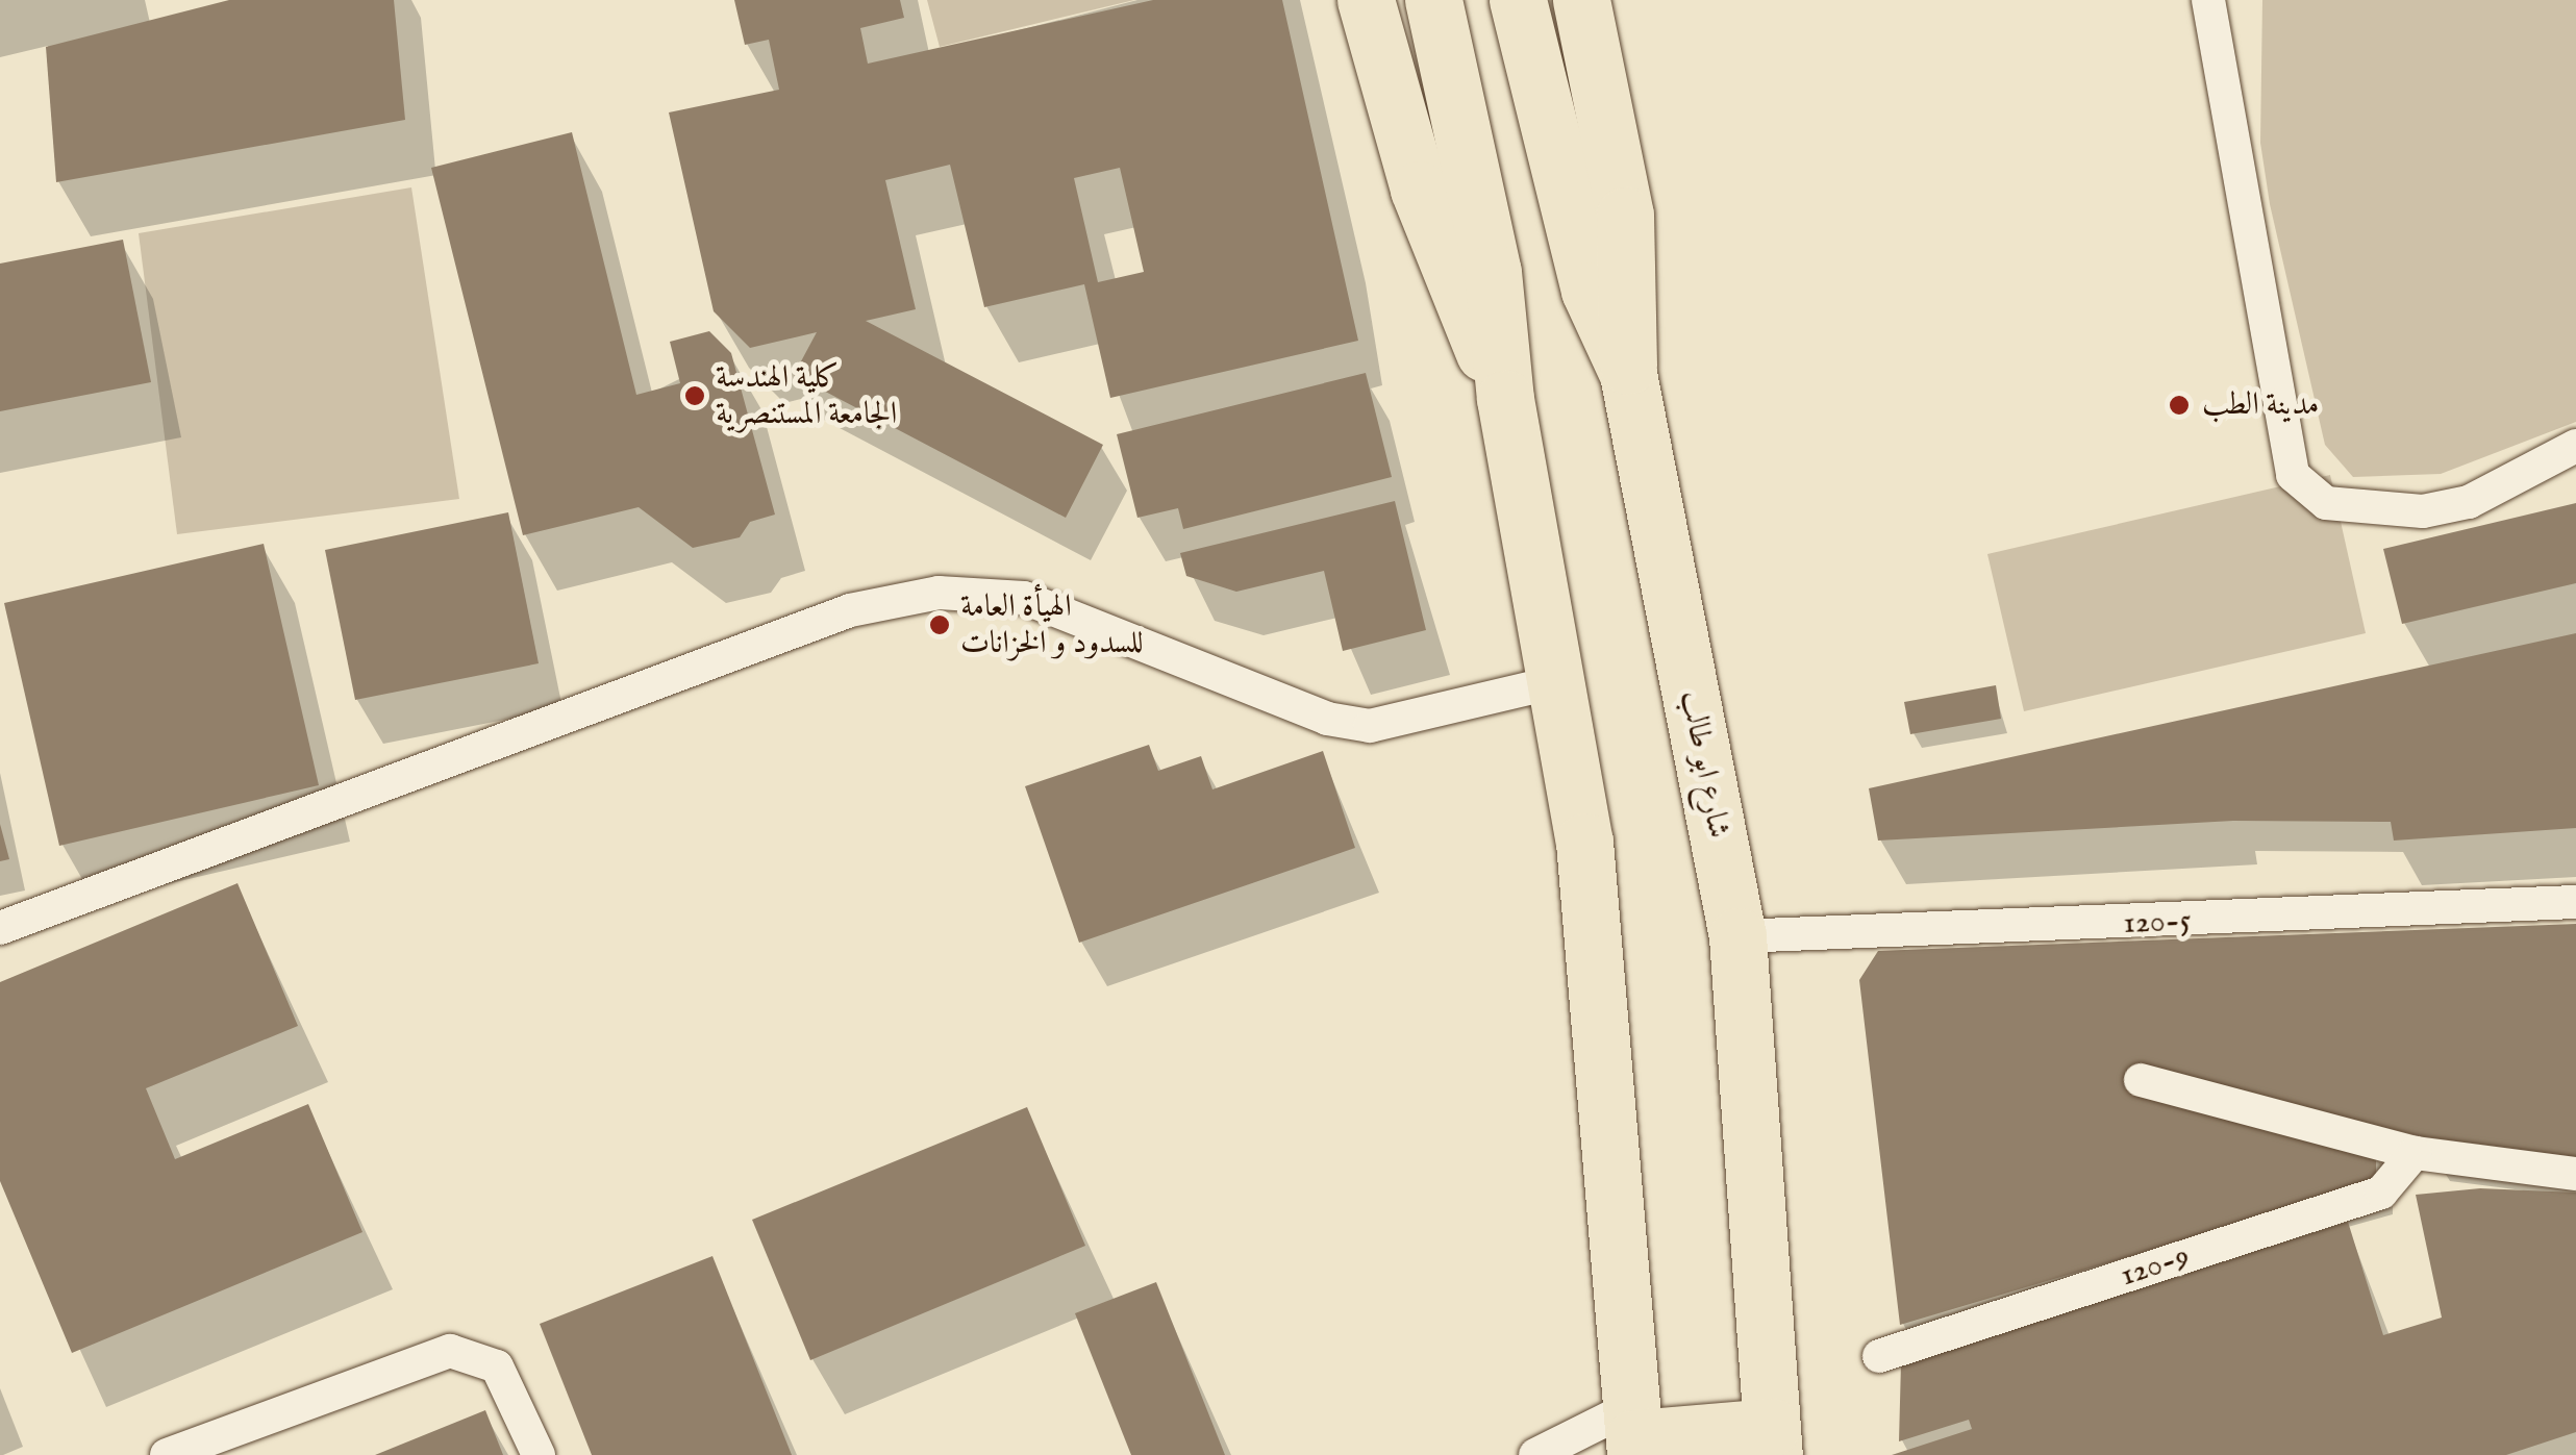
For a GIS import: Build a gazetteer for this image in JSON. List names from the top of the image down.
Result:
{
  "streets": {
    "main road": ["شارع ابو طالب"],
    "lane": ["120-5", "120-9"]
  },
  "crossings": [
    ["شارع ابو طالب", "120-5"]
  ],
  "places": ["كلية الهندسة الجامعة المستنصرية", "مدينة الطب", "الهيأة العامة للسدود و الخزانات"]
}
